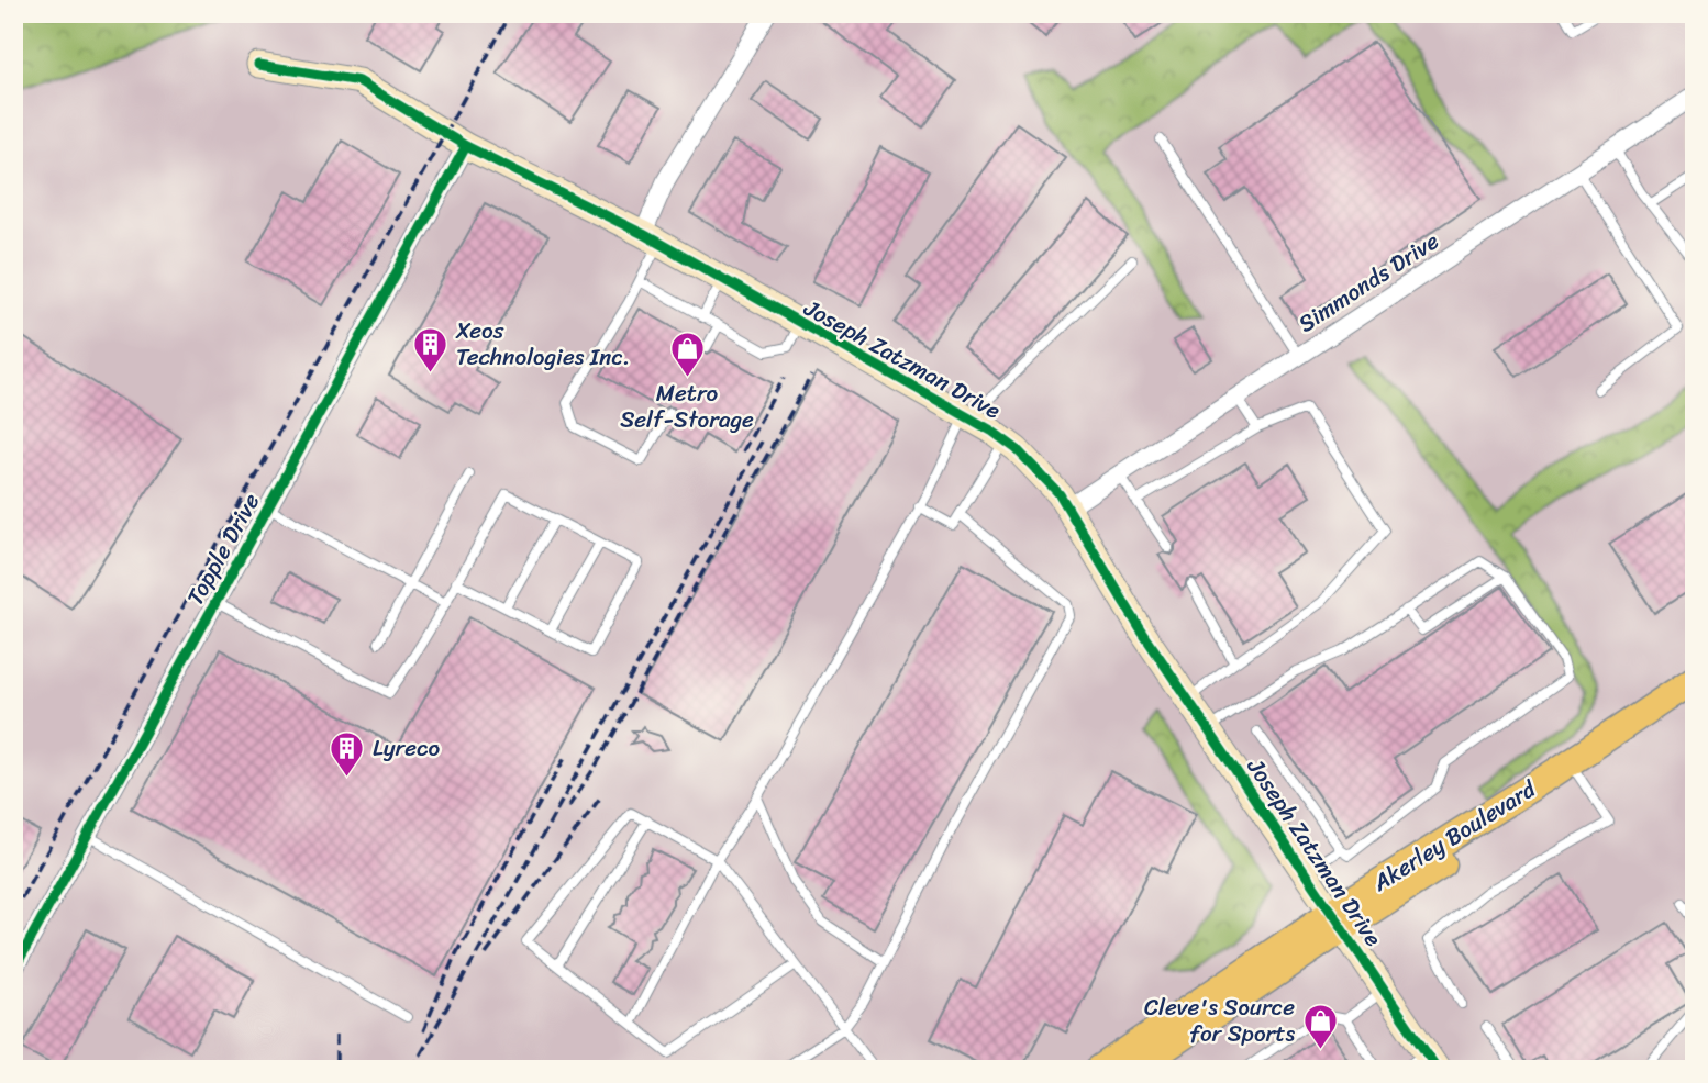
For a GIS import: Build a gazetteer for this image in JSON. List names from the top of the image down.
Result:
{
  "streets": {
    "main road": ["Akerley Boulevard"],
    "street": ["Simmonds Drive", "Joseph Zatzman Drive", "Topple Drive"]
  },
  "crossings": [
    ["Simmonds Drive", "Joseph Zatzman Drive"],
    ["Joseph Zatzman Drive", "Topple Drive"],
    ["Joseph Zatzman Drive", "Akerley Boulevard"]
  ],
  "places": {
    "building": ["Xeos Technologies Inc.", "Lyreco"],
    "shop": ["Metro Self-Storage", "Cleve's Source for Sports"]
  }
}
